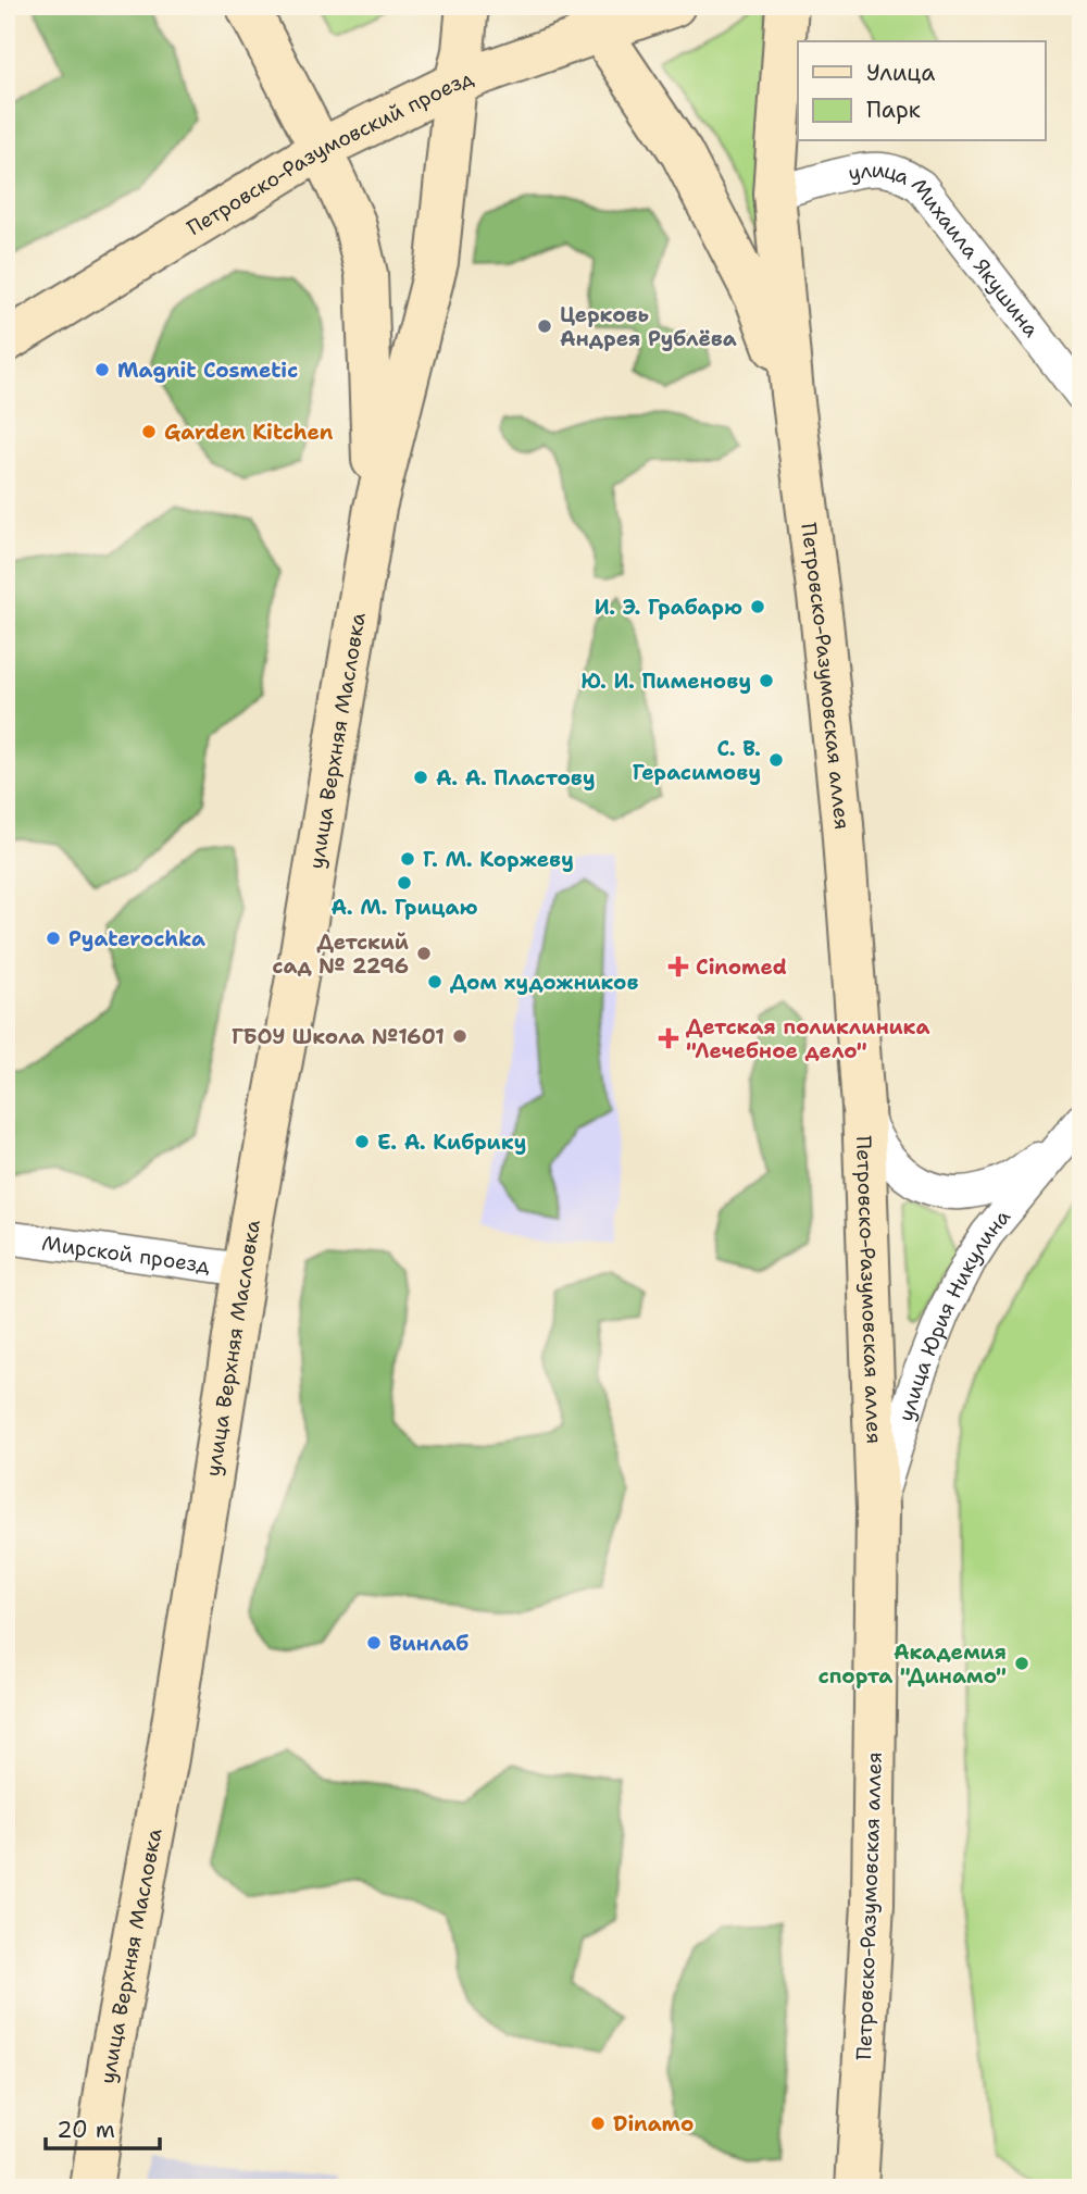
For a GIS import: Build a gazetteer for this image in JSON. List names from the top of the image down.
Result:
{
  "streets": {
    "street": [
      "Петровско-Разумовский проезд",
      "улица Михаила Якушина",
      "Петровско-Разумовская аллея",
      "улица Верхняя Масловка",
      "Мирской проезд",
      "улица Юрия Никулина"
    ]
  },
  "crossings": [
    ["Петровско-Разумовский проезд", "Петровско-Разумовская аллея"],
    ["Петровско-Разумовский проезд", "улица Верхняя Масловка"],
    ["улица Михаила Якушина", "Петровско-Разумовская аллея"],
    ["Петровско-Разумовская аллея", "улица Юрия Никулина"],
    ["улица Верхняя Масловка", "Мирской проезд"]
  ],
  "places": {
    "other": [
      "Церковь Андрея Рублёва",
      "Magnit Cosmetic",
      "Garden Kitchen",
      "И. Э. Грабарю",
      "Ю. И. Пименову",
      "С. В. Герасимову",
      "А. А. Пластову",
      "Г. М. Коржеву",
      "А. М. Грицаю",
      "Pyaterochka",
      "Детский сад № 2296",
      "Дом художников",
      "ГБОУ Школа №1601",
      "Е. А. Кибрику",
      "Винлаб",
      "Академия спорта \"Динамо\"",
      "Dinamo"
    ],
    "health": ["Cinomed", "Детская поликлиника \"Лечебное дело\""]
  },
  "legend": ["Улица", "Парк"],
  "scale_bar": "20 m"
}
